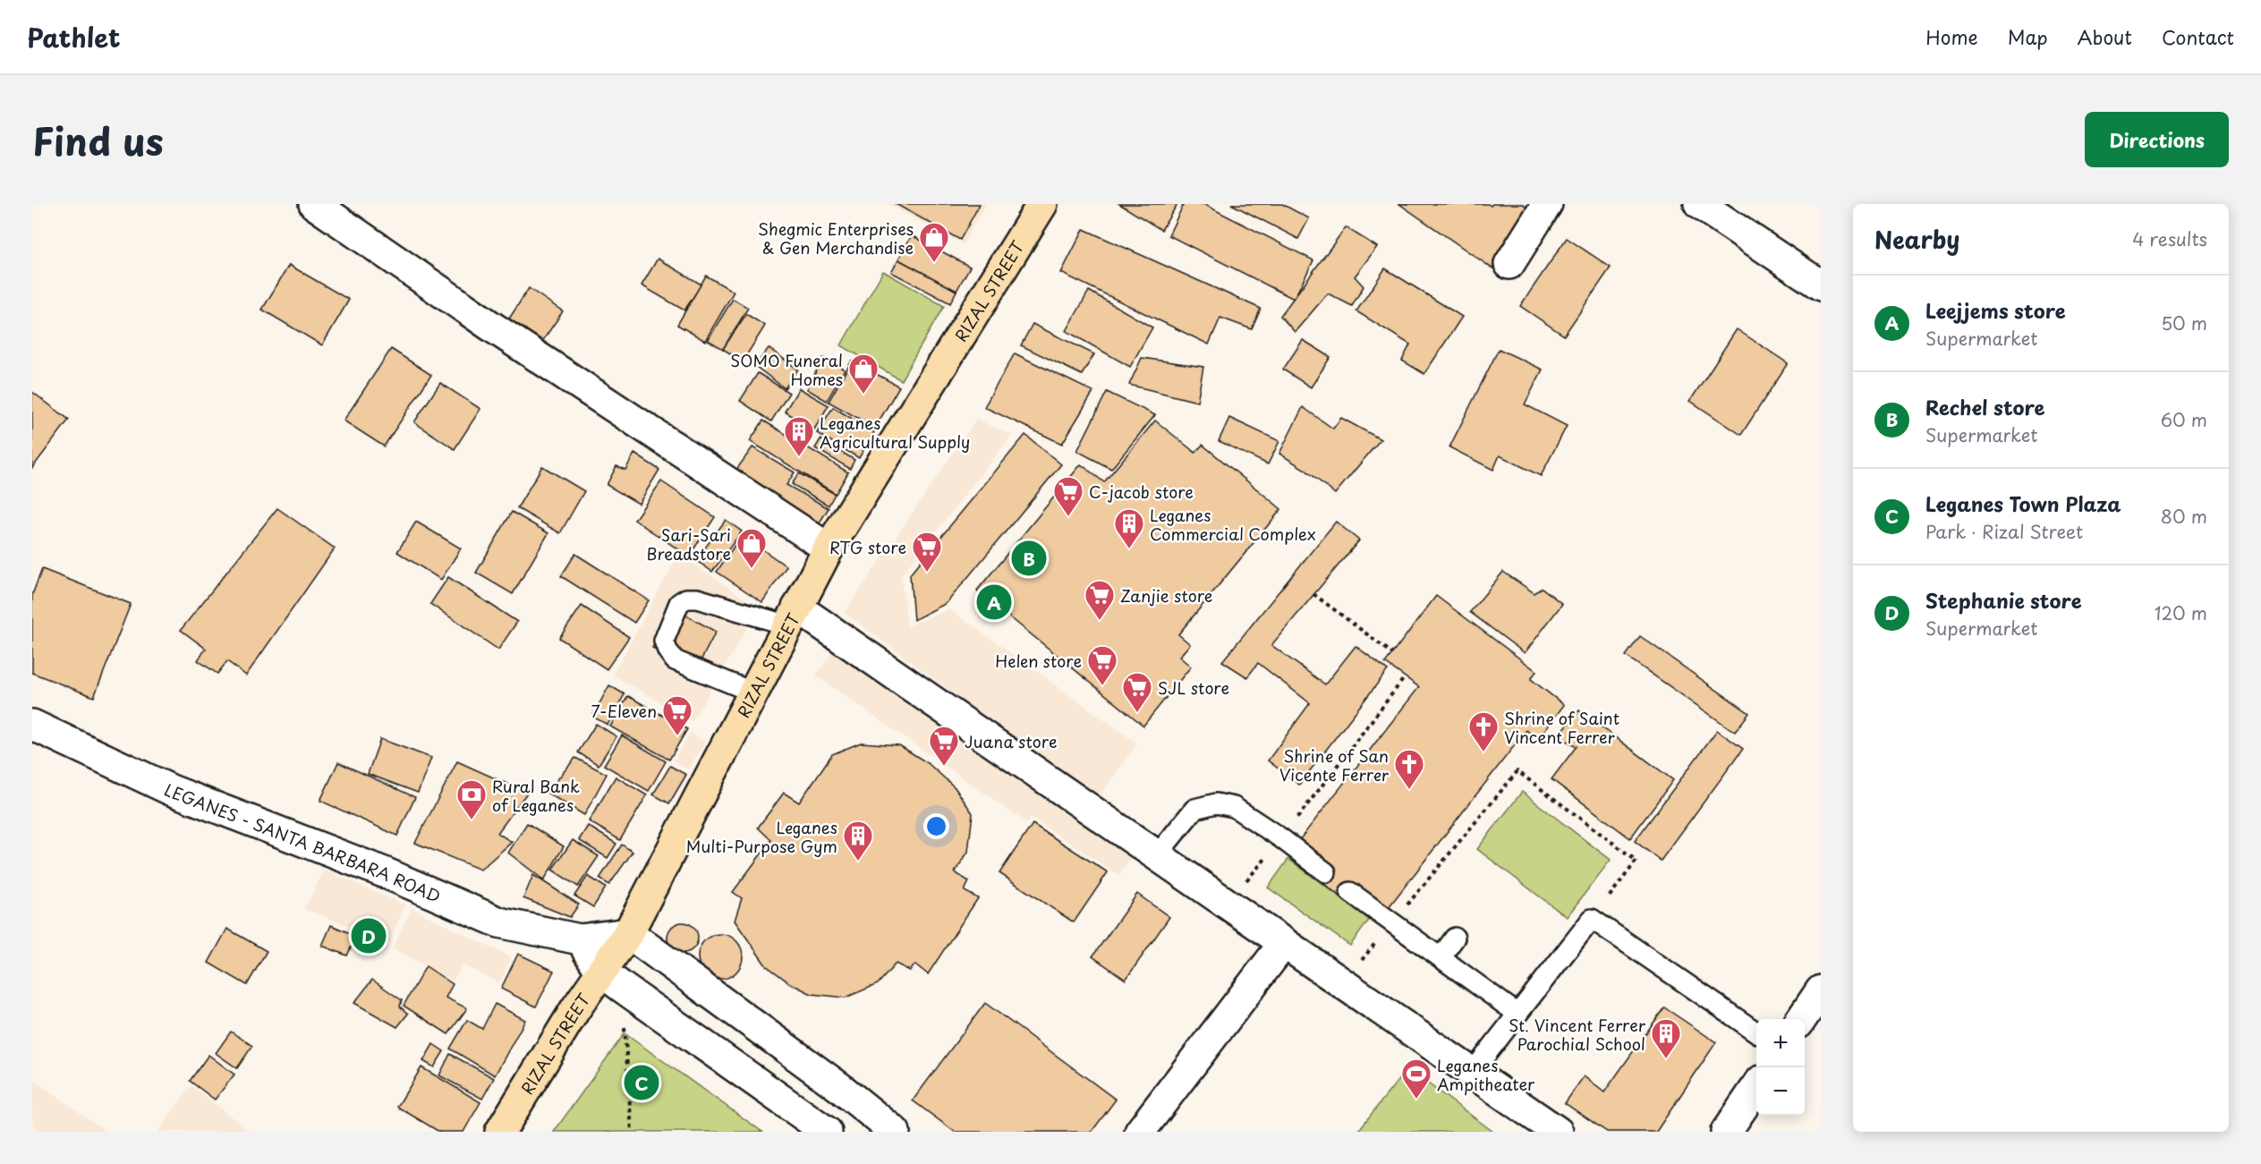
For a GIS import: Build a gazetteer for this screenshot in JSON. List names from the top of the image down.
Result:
{
  "streets": {
    "main road": ["RIZAL STREET", "LEGANES - SANTA BARBARA ROAD"]
  },
  "crossings": [
    ["RIZAL STREET", "LEGANES - SANTA BARBARA ROAD"]
  ],
  "places": {
    "shop": ["Shegmic Enterprises & Gen Merchandise", "SOMO Funeral Homes", "Sari-Sari Breadstore"],
    "building": [
      "Leganes Agricultural Supply",
      "Leganes Commercial Complex",
      "Leganes Multi-Purpose Gym",
      "St. Vincent Ferrer Parochial School"
    ],
    "supermarket": [
      "C-jacob store",
      "RTG store",
      "Zanjie store",
      "Helen store",
      "SJL store",
      "7-Eleven",
      "Juana store"
    ],
    "church": ["Shrine of Saint Vincent Ferrer", "Shrine of San Vicente Ferrer"],
    "bank": ["Rural Bank of Leganes"],
    "sports": ["Leganes Ampitheater"]
  },
  "page": {
    "header": "Pathlet",
    "nav": [
      "Home",
      "Map",
      "About",
      "Contact"
    ],
    "title": "Find us",
    "buttons": "Directions",
    "heading": ["Nearby", "4 results"],
    "list": [
      {
        "mark": "A",
        "name": "Leejjems store",
        "note": "Supermarket",
        "value": "50 m"
      },
      {
        "mark": "B",
        "name": "Rechel store",
        "note": "Supermarket",
        "value": "60 m"
      },
      {
        "mark": "C",
        "name": "Leganes Town Plaza",
        "note": "Park · Rizal Street",
        "value": "80 m"
      },
      {
        "mark": "D",
        "name": "Stephanie store",
        "note": "Supermarket",
        "value": "120 m"
      }
    ],
    "pins": [
      "B",
      "A",
      "D",
      "C"
    ],
    "map_buttons": ["+", "−"]
  }
}
